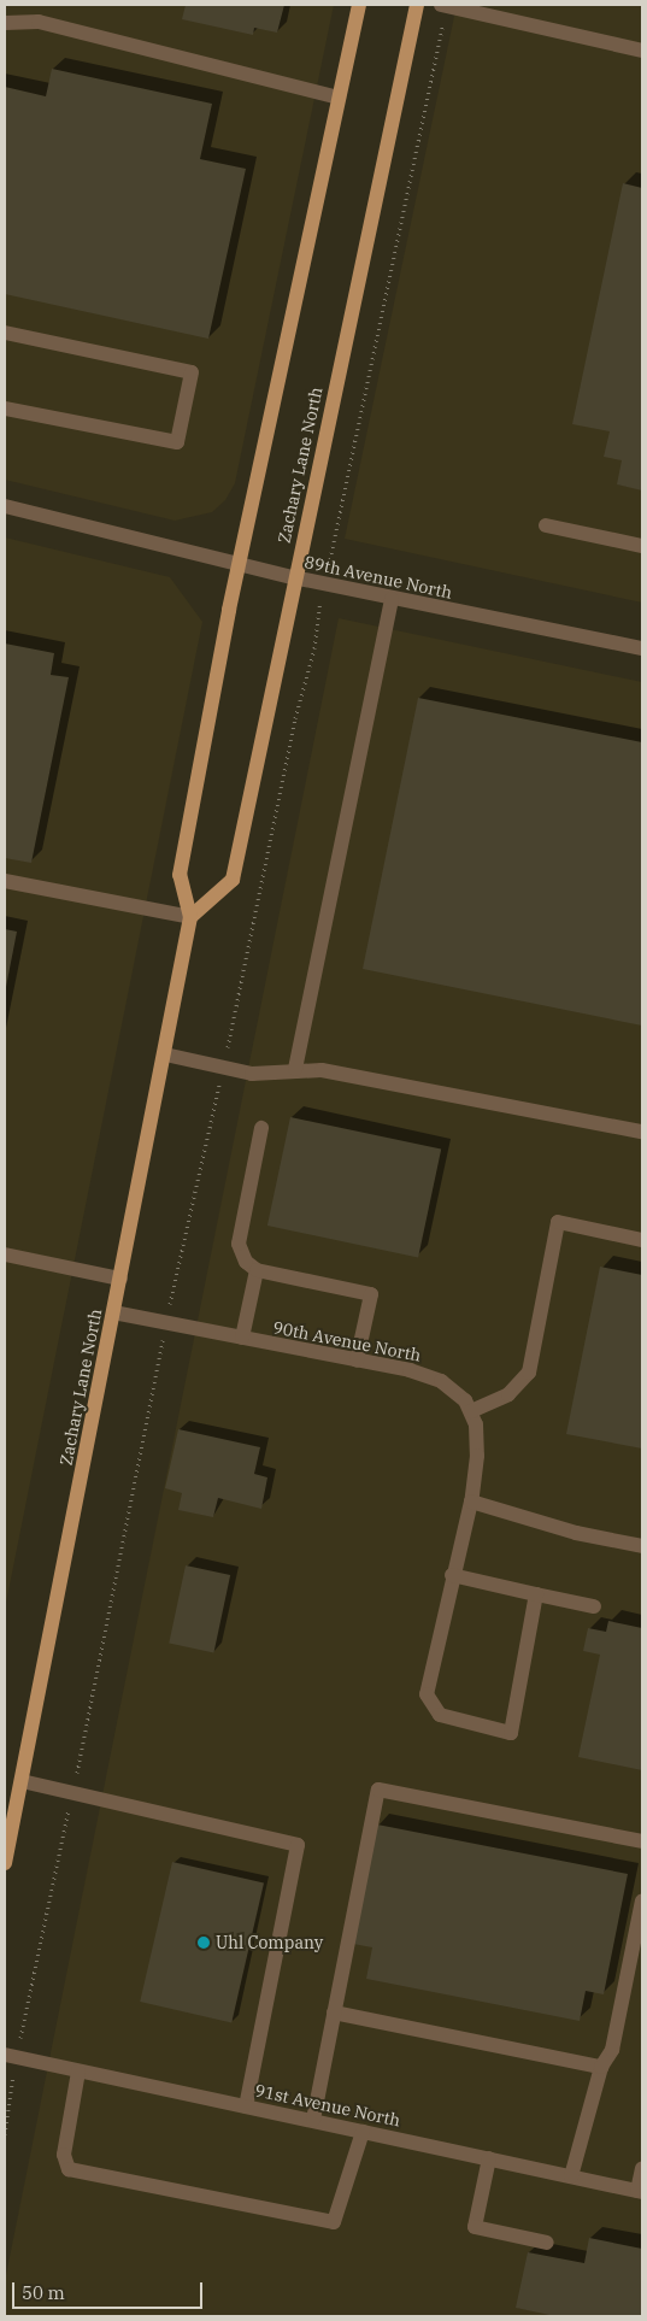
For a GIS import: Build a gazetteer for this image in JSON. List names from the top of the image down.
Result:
{
  "streets": {
    "main road": ["Zachary Lane North"],
    "street": ["89th Avenue North", "90th Avenue North", "91st Avenue North"]
  },
  "crossings": [
    ["Zachary Lane North", "89th Avenue North"],
    ["Zachary Lane North", "90th Avenue North"]
  ],
  "places": ["Uhl Company"],
  "scale_bar": "50 m"
}
